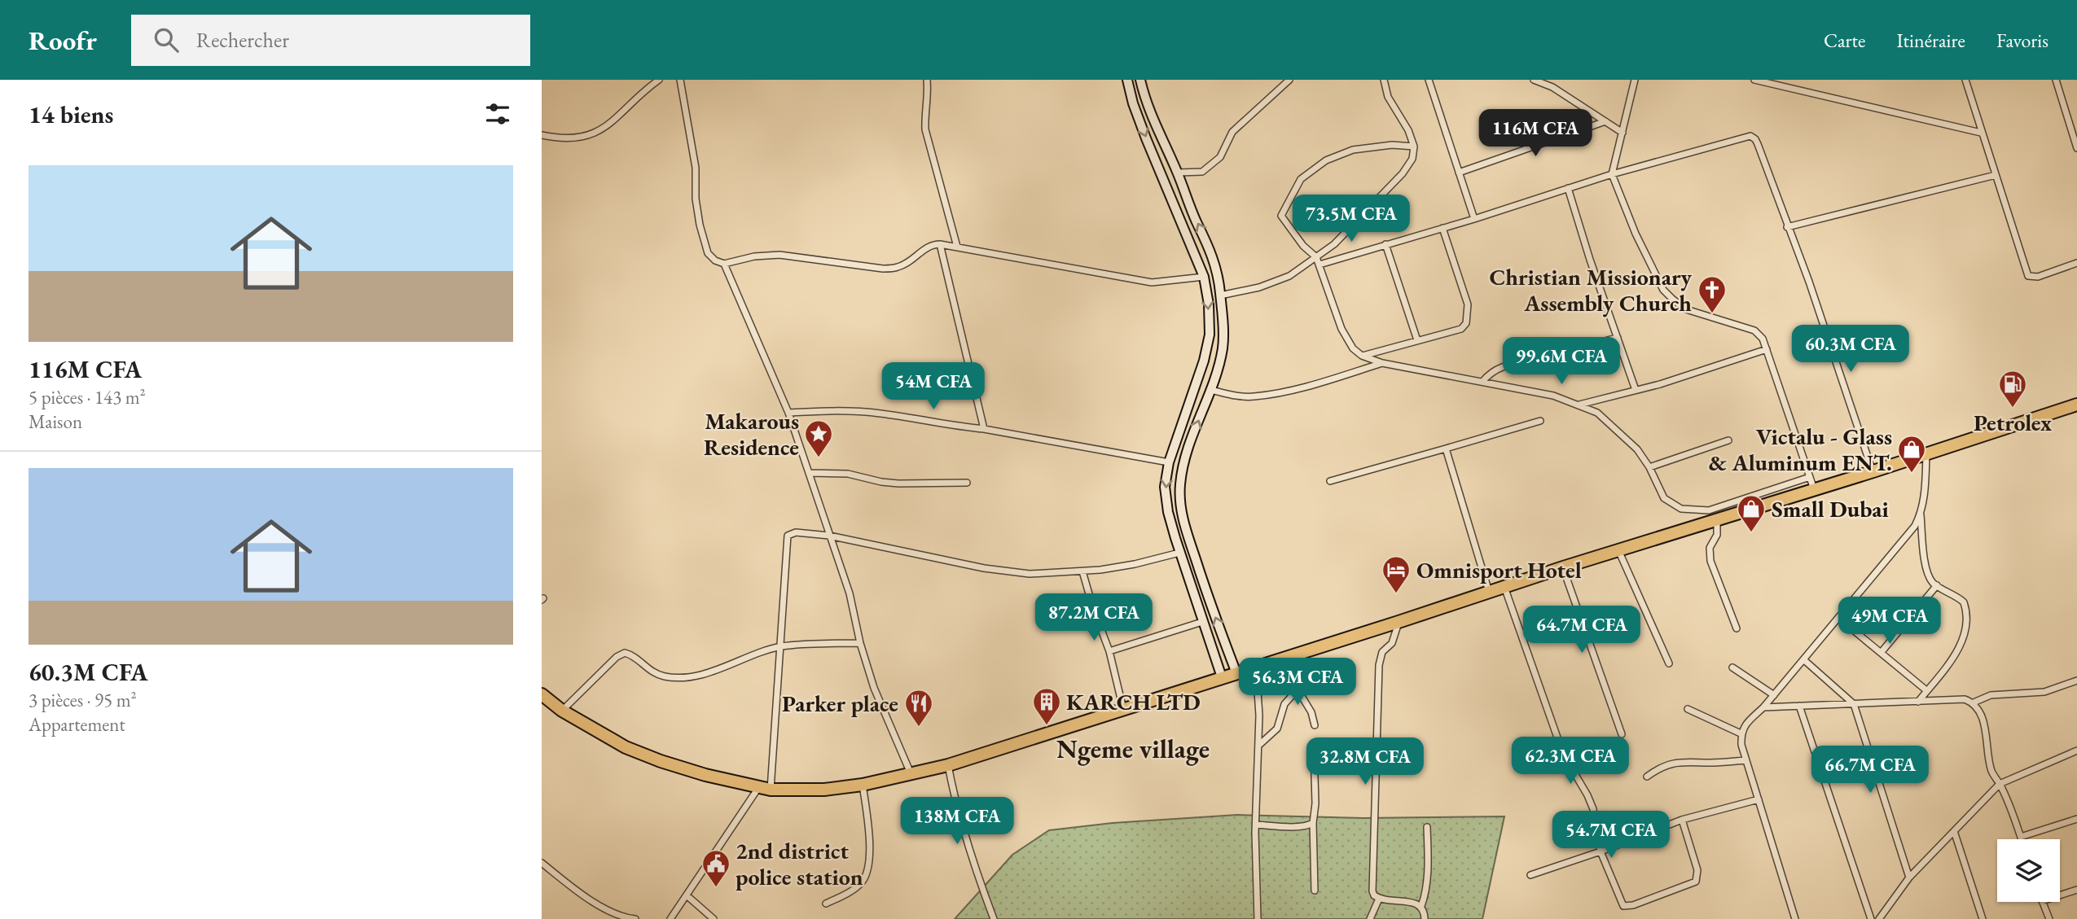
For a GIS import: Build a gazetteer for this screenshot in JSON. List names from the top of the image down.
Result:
{
  "districts": ["Ngeme village"],
  "places": {
    "church": ["Christian Missionary Assembly Church"],
    "fuel station": ["Petrolex"],
    "place": ["Makarous Residence"],
    "shop": ["Victalu - Glass & Aluminum ENT.", "Small Dubai"],
    "hotel": ["Omnisport Hotel"],
    "building": ["KARCH LTD"],
    "restaurant": ["Parker place"],
    "public building": ["2nd district police station"]
  },
  "page": {
    "header": "Roofr",
    "search": "Rechercher",
    "nav": ["Carte", "Itinéraire", "Favoris"],
    "heading": "14 biens",
    "price": [
      "116M CFA",
      "73.5M CFA",
      "60.3M CFA",
      "99.6M CFA",
      "54M CFA",
      "87.2M CFA",
      "49M CFA",
      "64.7M CFA",
      "56.3M CFA",
      "62.3M CFA",
      "32.8M CFA",
      "66.7M CFA",
      "138M CFA",
      "54.7M CFA"
    ],
    "list": [
      {
        "name": "116M CFA",
        "note": "5 pièces · 143 m² · Maison"
      },
      {
        "name": "60.3M CFA",
        "note": "3 pièces · 95 m² · Appartement"
      }
    ]
  }
}
